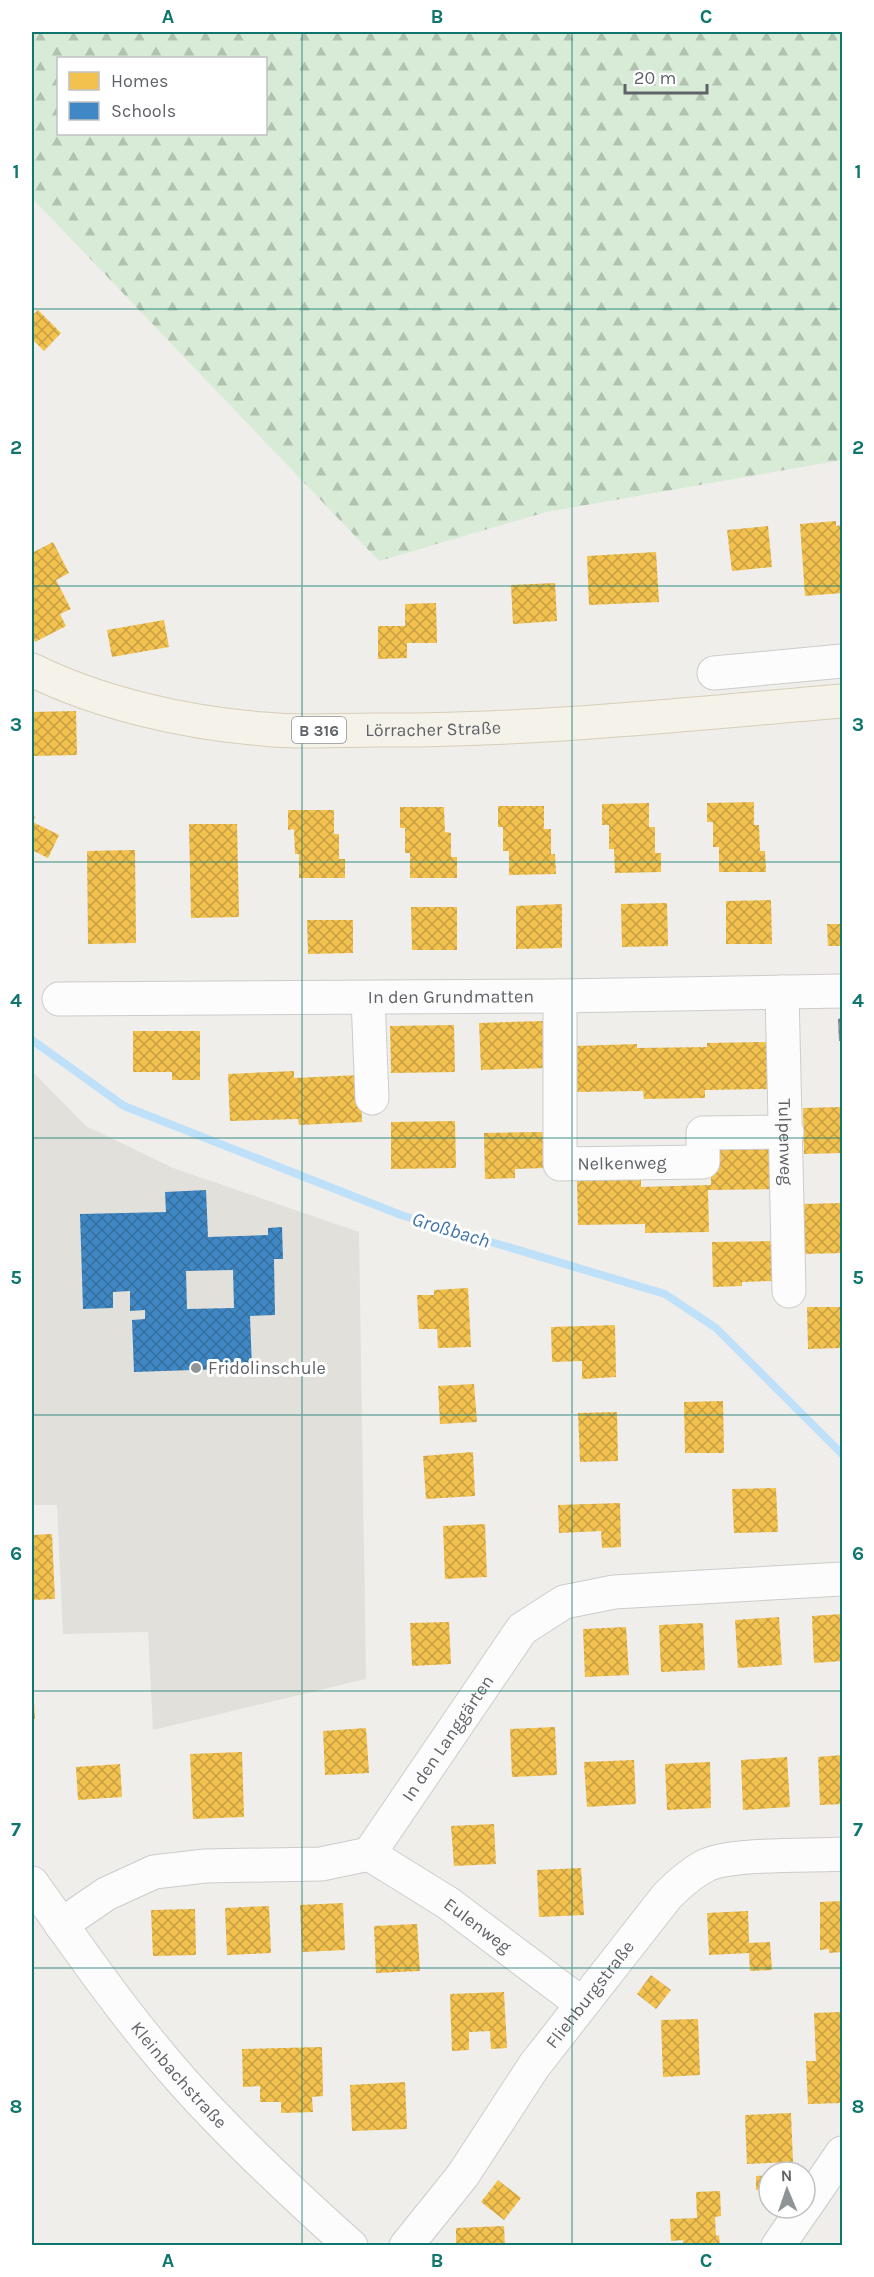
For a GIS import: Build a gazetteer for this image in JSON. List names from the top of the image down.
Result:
{
  "streets": {
    "main road": ["Lörracher Straße", "B 316"],
    "street": [
      "In den Grundmatten",
      "Tulpenweg",
      "Nelkenweg",
      "In den Langgärten",
      "Eulenweg",
      "Fliehburgstraße",
      "Kleinbachstraße"
    ]
  },
  "crossings": [
    ["In den Grundmatten", "Tulpenweg"],
    ["In den Grundmatten", "Nelkenweg"],
    ["Tulpenweg", "Nelkenweg"],
    ["In den Langgärten", "Eulenweg"],
    ["Eulenweg", "Fliehburgstraße"]
  ],
  "water": ["Großbach"],
  "places": ["Fridolinschule"],
  "legend": ["Homes", "Schools"],
  "scale_bar": "20 m",
  "north": "top",
  "grid": {
    "columns": ["A", "B", "C"],
    "rows": [
      "1",
      "2",
      "3",
      "4",
      "5",
      "6",
      "7",
      "8"
    ]
  }
}
